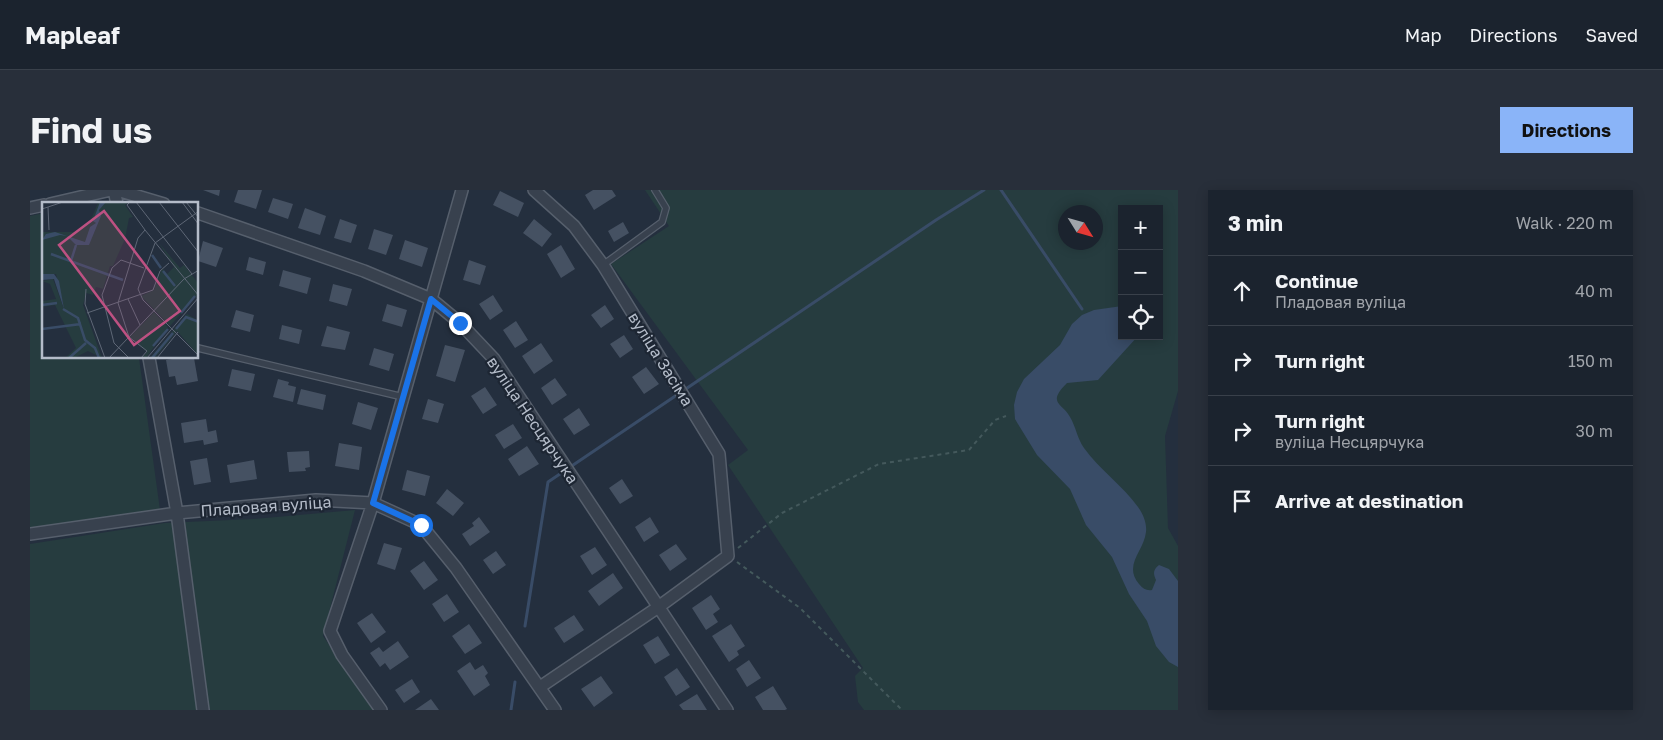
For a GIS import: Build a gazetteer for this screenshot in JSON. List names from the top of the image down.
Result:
{
  "streets": {
    "street": ["вуліца Засіма", "вуліца Несцярчука", "Пладовая вуліца"]
  },
  "north": "bottom right",
  "page": {
    "header": "Mapleaf",
    "nav": ["Map", "Directions", "Saved"],
    "buttons": "Directions",
    "title": "Find us",
    "heading": ["3 min", "Walk · 220 m"],
    "map_buttons": ["+", "−"],
    "list": [
      ["Continue", "Пладовая вуліца", "40 m"],
      ["Turn right", "150 m"],
      ["Turn right", "вуліца Несцярчука", "30 m"],
      "Arrive at destination"
    ]
  }
}
